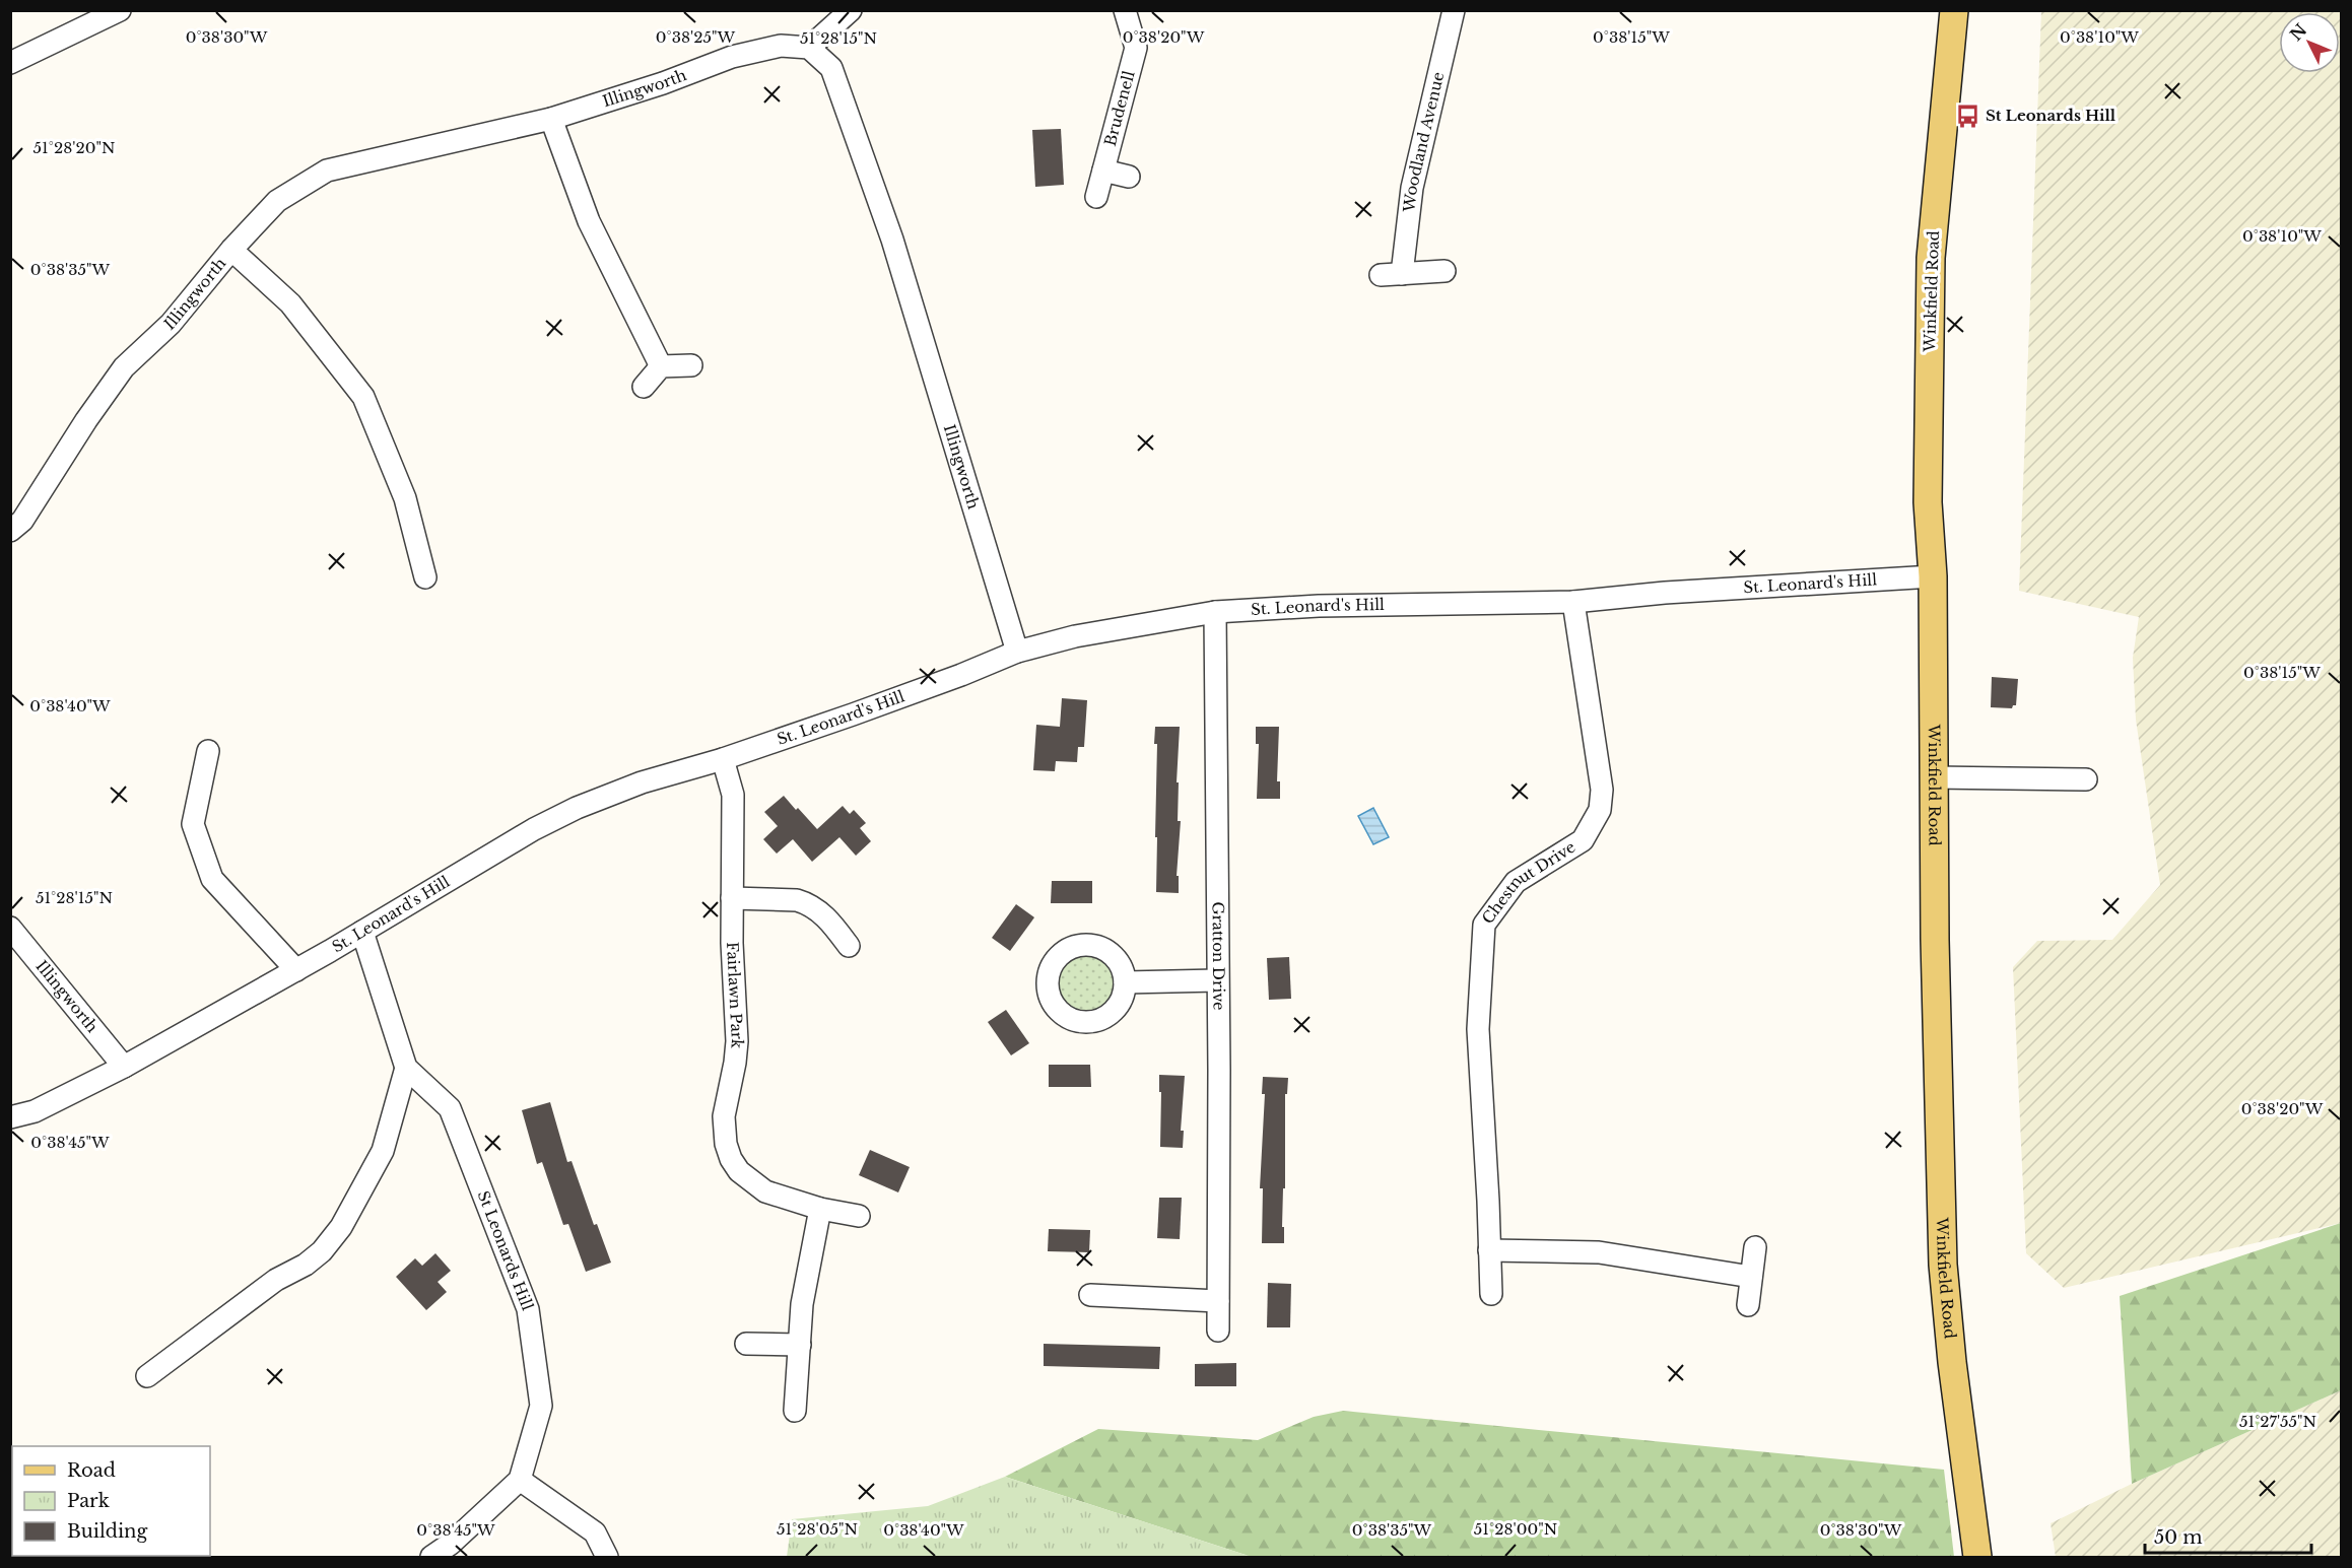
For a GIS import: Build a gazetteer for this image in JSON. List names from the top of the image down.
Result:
{
  "streets": {
    "main road": ["Winkfield Road"],
    "street": [
      "Illingworth",
      "Brudenell",
      "Woodland Avenue",
      "St. Leonard's Hill",
      "Chestnut Drive",
      "Gratton Drive",
      "Fairlawn Park",
      "St Leonards Hill"
    ]
  },
  "crossings": [
    ["Illingworth", "St. Leonard's Hill"],
    ["Winkfield Road", "St. Leonard's Hill"],
    ["St. Leonard's Hill", "Chestnut Drive"],
    ["St. Leonard's Hill", "Gratton Drive"],
    ["St. Leonard's Hill", "Fairlawn Park"],
    ["St. Leonard's Hill", "St Leonards Hill"]
  ],
  "places": {
    "bus stop": ["St Leonards Hill"]
  },
  "legend": ["Road", "Park", "Building"],
  "scale_bar": "50 m",
  "north": "top left",
  "coordinates": [
    "0°38'30\"W",
    "0°38'25\"W",
    "0°38'20\"W",
    "0°38'15\"W",
    "0°38'10\"W",
    "51°28'15\"N",
    "51°28'20\"N",
    "0°38'35\"W",
    "0°38'40\"W",
    "0°38'45\"W",
    "51°27'55\"N",
    "51°28'05\"N",
    "51°28'00\"N"
  ]
}
